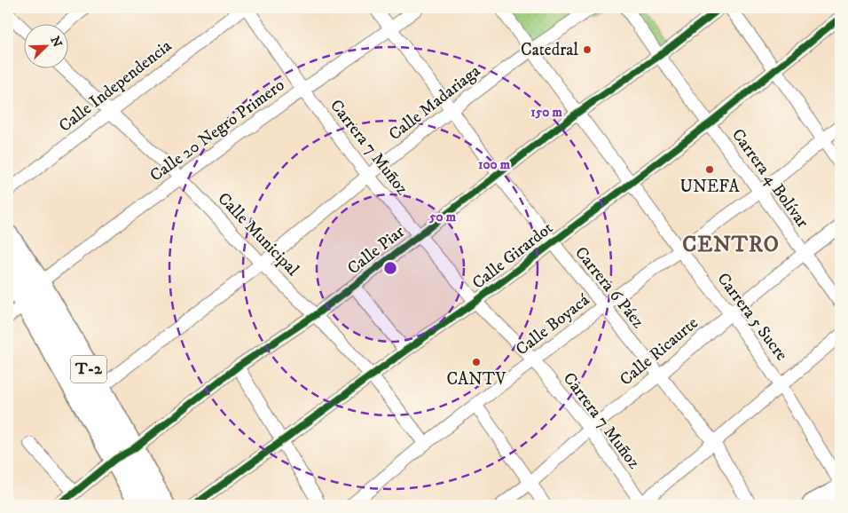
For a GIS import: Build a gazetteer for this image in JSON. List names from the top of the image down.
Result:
{
  "streets": {
    "highway": ["T-2"],
    "street": [
      "Calle Independencia",
      "Calle Madariaga",
      "Calle 20 Negro Primero",
      "Carrera 7 Muñoz",
      "Carrera 4 Bolívar",
      "Calle Municipal",
      "Calle Piar",
      "Calle Girardot",
      "Carrera 6 Páez",
      "Carrera 5 Sucre",
      "Calle Boyacá",
      "Calle Ricaurte"
    ]
  },
  "crossings": [
    ["Calle Independencia", "Carrera 7 Muñoz"],
    ["Calle Independencia", "Calle Municipal"],
    ["Calle Madariaga", "Carrera 7 Muñoz"],
    ["Calle Madariaga", "Calle Municipal"],
    ["Calle Madariaga", "Carrera 6 Páez"],
    ["Calle Madariaga", "Carrera 5 Sucre"],
    ["Calle Madariaga", "T-2"],
    ["Calle 20 Negro Primero", "Carrera 7 Muñoz"],
    ["Calle 20 Negro Primero", "Calle Municipal"],
    ["Calle 20 Negro Primero", "Carrera 6 Páez"],
    ["Calle 20 Negro Primero", "T-2"],
    ["Carrera 7 Muñoz", "Calle Piar"],
    ["Carrera 7 Muñoz", "Calle Girardot"],
    ["Carrera 7 Muñoz", "Calle Boyacá"],
    ["Carrera 7 Muñoz", "Calle Ricaurte"],
    ["Carrera 4 Bolívar", "Calle Piar"],
    ["Carrera 4 Bolívar", "Calle Girardot"],
    ["Carrera 4 Bolívar", "Calle Boyacá"],
    ["Carrera 4 Bolívar", "Calle Ricaurte"],
    ["Calle Municipal", "Calle Piar"],
    ["Calle Municipal", "Calle Girardot"],
    ["Calle Municipal", "Calle Boyacá"],
    ["Calle Piar", "Carrera 6 Páez"],
    ["Calle Piar", "Carrera 5 Sucre"],
    ["Calle Piar", "T-2"],
    ["Calle Girardot", "Carrera 6 Páez"],
    ["Calle Girardot", "Carrera 5 Sucre"],
    ["Carrera 6 Páez", "Calle Boyacá"],
    ["Carrera 6 Páez", "Calle Ricaurte"],
    ["Carrera 5 Sucre", "Calle Boyacá"],
    ["Carrera 5 Sucre", "Calle Ricaurte"]
  ],
  "districts": ["CENTRO"],
  "places": ["Catedral", "UNEFA", "CANTV"],
  "north": "top right",
  "rings": ["150 m", "100 m", "50 m"]
}
